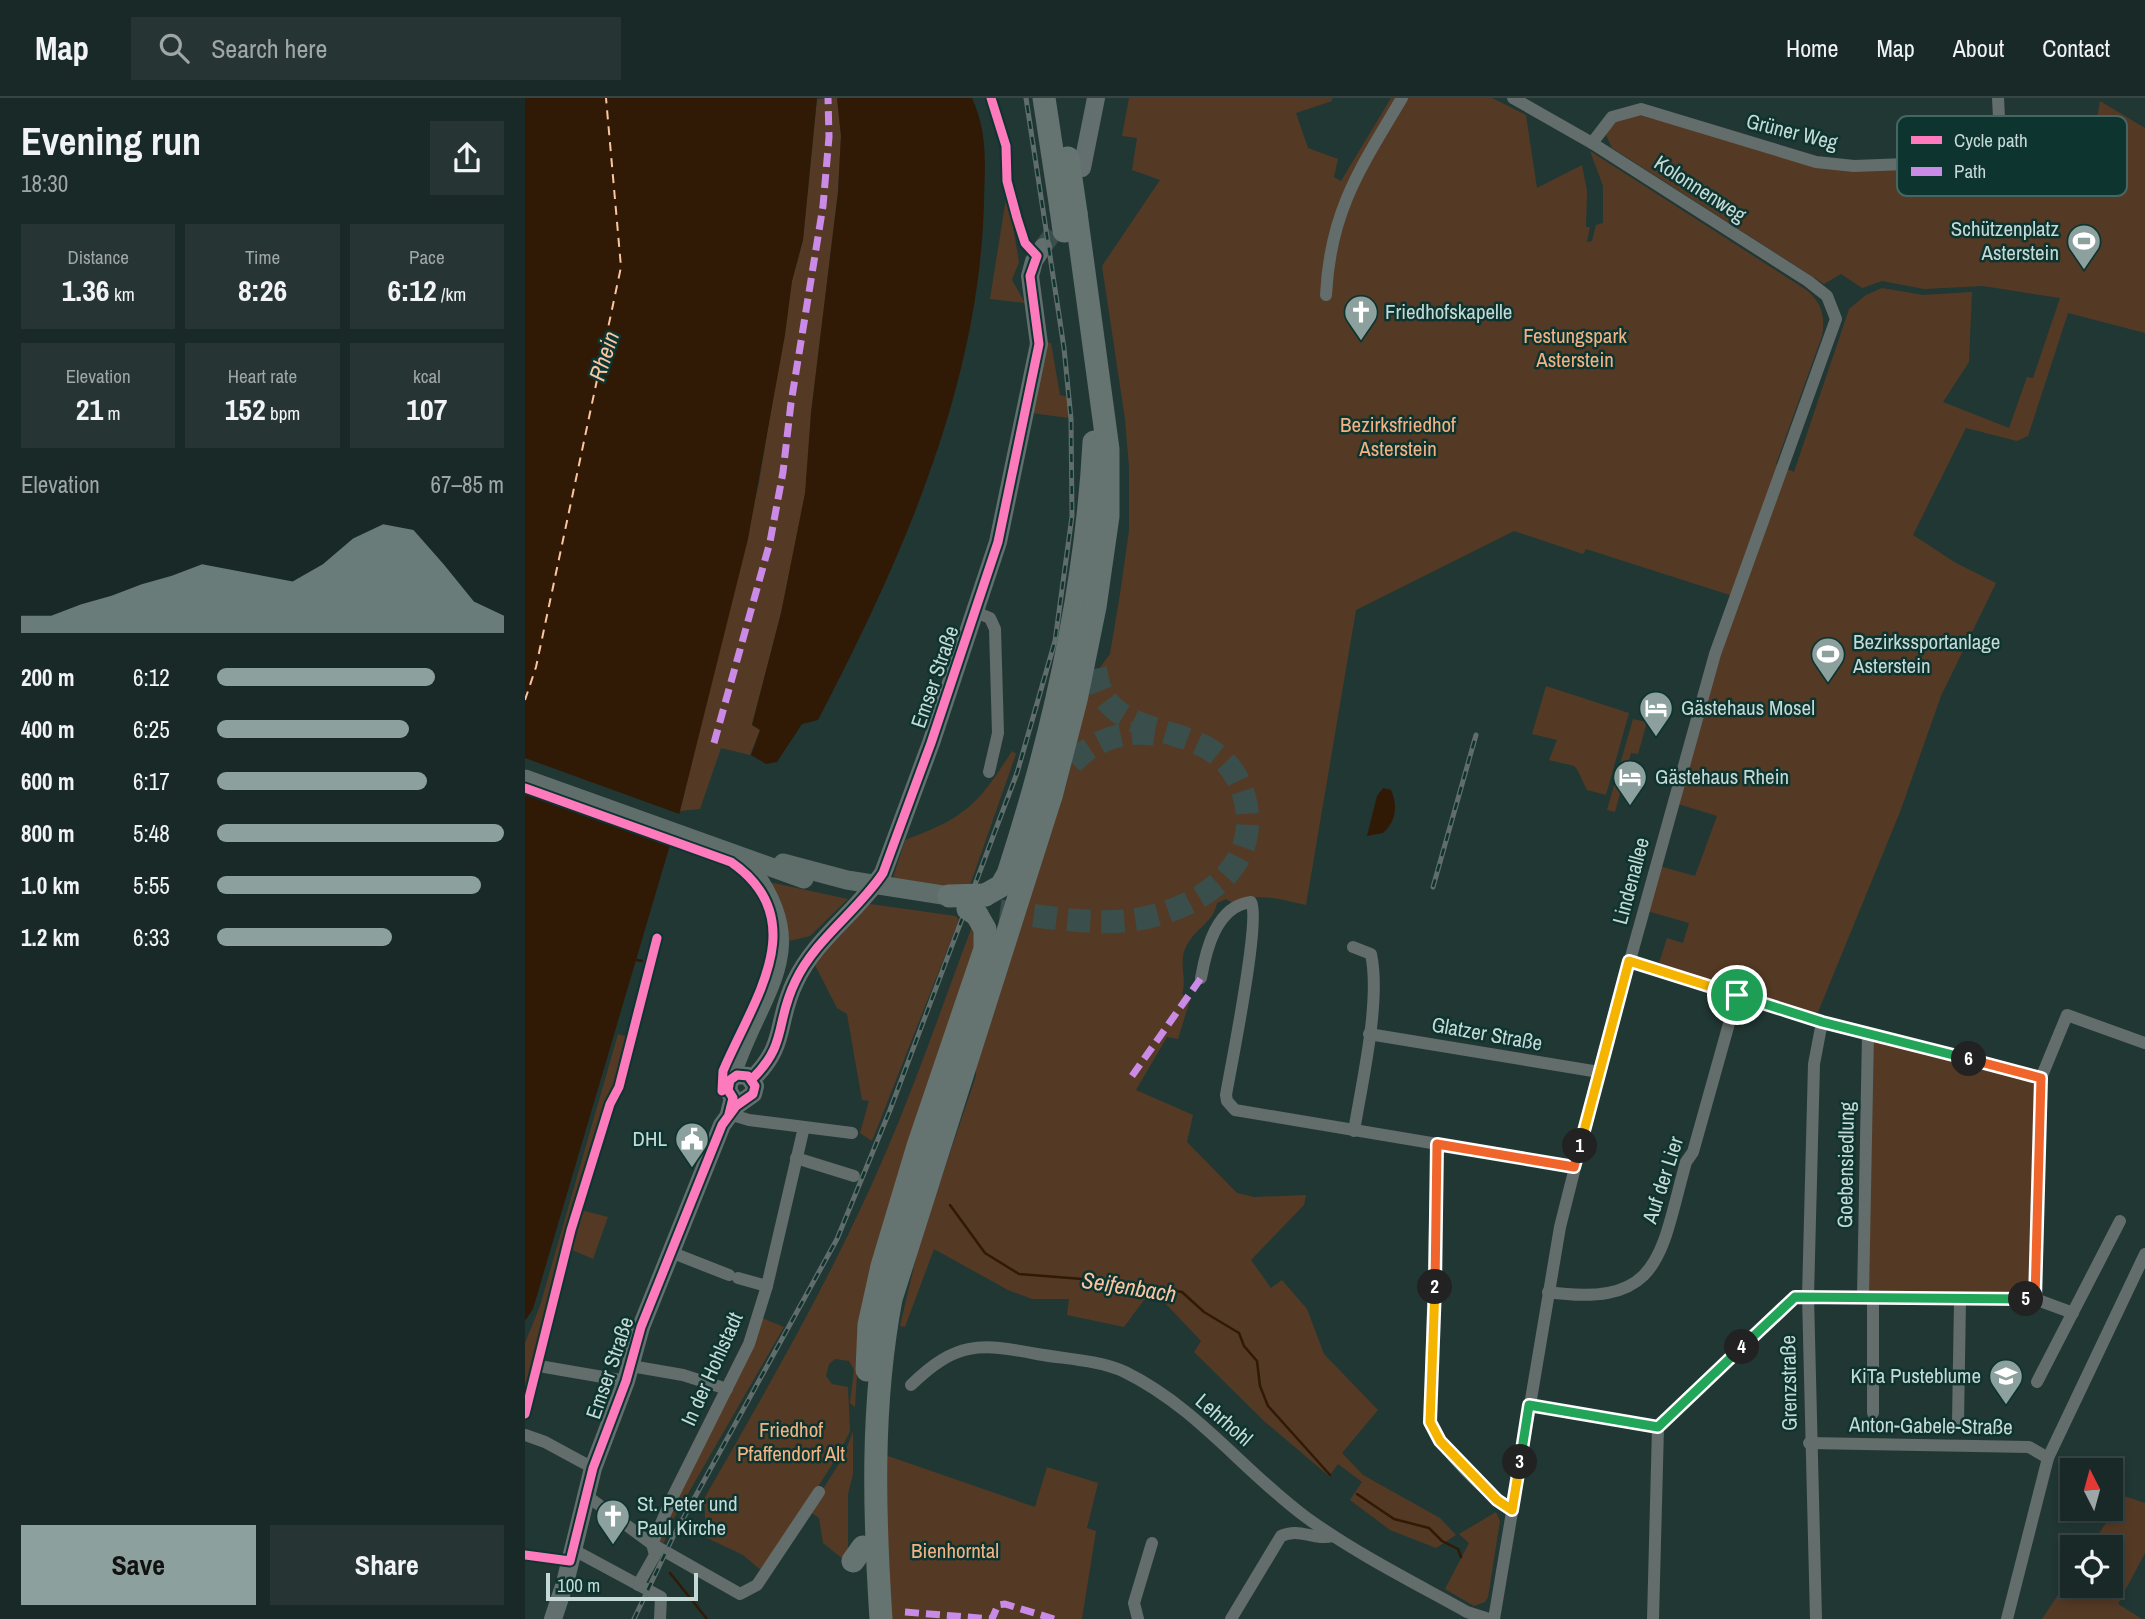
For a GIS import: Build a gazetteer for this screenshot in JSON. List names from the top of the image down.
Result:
{
  "streets": {
    "street": [
      "Grüner Weg",
      "Kolonnenweg",
      "Emser Straße",
      "Lindenallee",
      "Glatzer Straße",
      "Goebensiedlung",
      "Auf der Lier",
      "In der Hohlstadt",
      "Grenzstraße",
      "Lehrhohl",
      "Anton-Gabele-Straße"
    ]
  },
  "crossings": [
    ["Grüner Weg", "Kolonnenweg"],
    ["Kolonnenweg", "Lindenallee"],
    ["Lindenallee", "Glatzer Straße"],
    ["Lindenallee", "Auf der Lier"],
    ["Grenzstraße", "Anton-Gabele-Straße"]
  ],
  "water": ["Rhein", "Seifenbach"],
  "parks": [
    "Festungspark Asterstein",
    "Bezirksfriedhof Asterstein",
    "Friedhof Pfaffendorf Alt",
    "Bienhorntal"
  ],
  "places": {
    "sports": ["Schützenplatz Asterstein", "Bezirkssportanlage Asterstein"],
    "church": ["Friedhofskapelle", "St. Peter und Paul Kirche"],
    "hotel": ["Gästehaus Mosel", "Gästehaus Rhein"],
    "public building": ["DHL"],
    "school or university": ["KiTa Pusteblume"]
  },
  "legend": ["Cycle path", "Path"],
  "scale_bar": "100 m",
  "north": "top",
  "page": {
    "header": "Map",
    "search": "Search here",
    "nav": [
      "Home",
      "Map",
      "About",
      "Contact"
    ],
    "heading": ["Evening run", "18:30"],
    "stats": [
      ["Distance", "1.36 km"],
      ["Time", "8:26"],
      ["Pace", "6:12 /km"],
      ["Elevation", "21 m"],
      ["Heart rate", "152 bpm"],
      ["kcal", "107"]
    ],
    "chart": ["Elevation", "67–85 m"],
    "list": [
      {
        "name": "200 m",
        "note": "6:12"
      },
      {
        "name": "400 m",
        "note": "6:25"
      },
      {
        "name": "600 m",
        "note": "6:17"
      },
      {
        "name": "800 m",
        "note": "5:48"
      },
      {
        "name": "1.0 km",
        "note": "5:55"
      },
      {
        "name": "1.2 km",
        "note": "6:33"
      }
    ],
    "pins": [
      "6",
      "1",
      "2",
      "5",
      "4",
      "3"
    ],
    "buttons": ["Save", "Share"],
    "scale": "100 m"
  }
}
